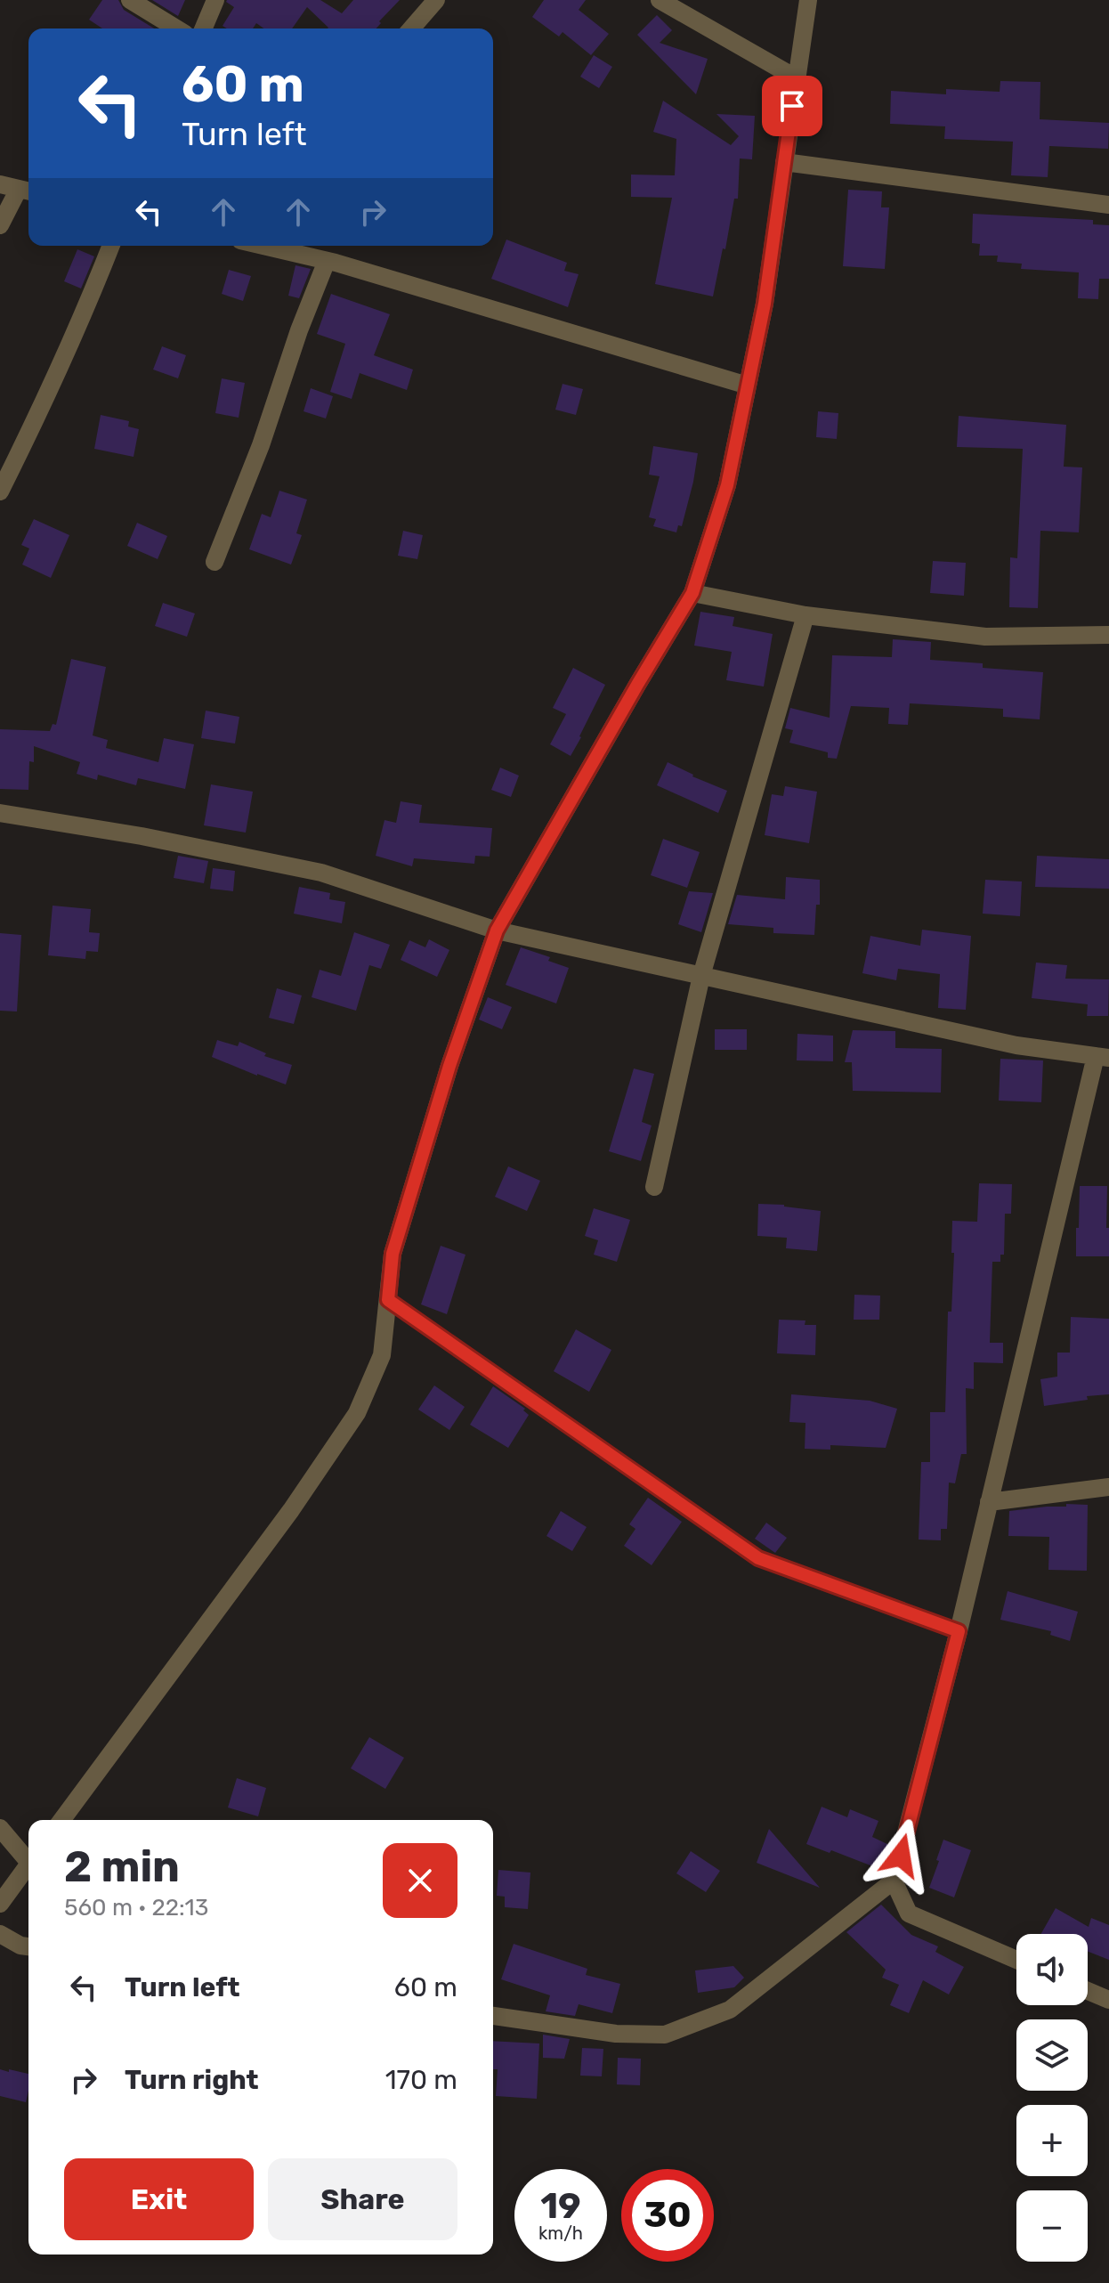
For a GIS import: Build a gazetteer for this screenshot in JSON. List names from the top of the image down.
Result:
{
  "page": {
    "turn": ["60 m", "Turn left"],
    "heading": ["2 min", "560 m · 22:13"],
    "map_buttons": ["+", "−"],
    "list": [
      {
        "name": "Turn left",
        "value": "60 m"
      },
      {
        "name": "Turn right",
        "value": "170 m"
      }
    ],
    "buttons": ["Exit", "Share"],
    "speed": "19 km/h",
    "limit": "30"
  }
}
